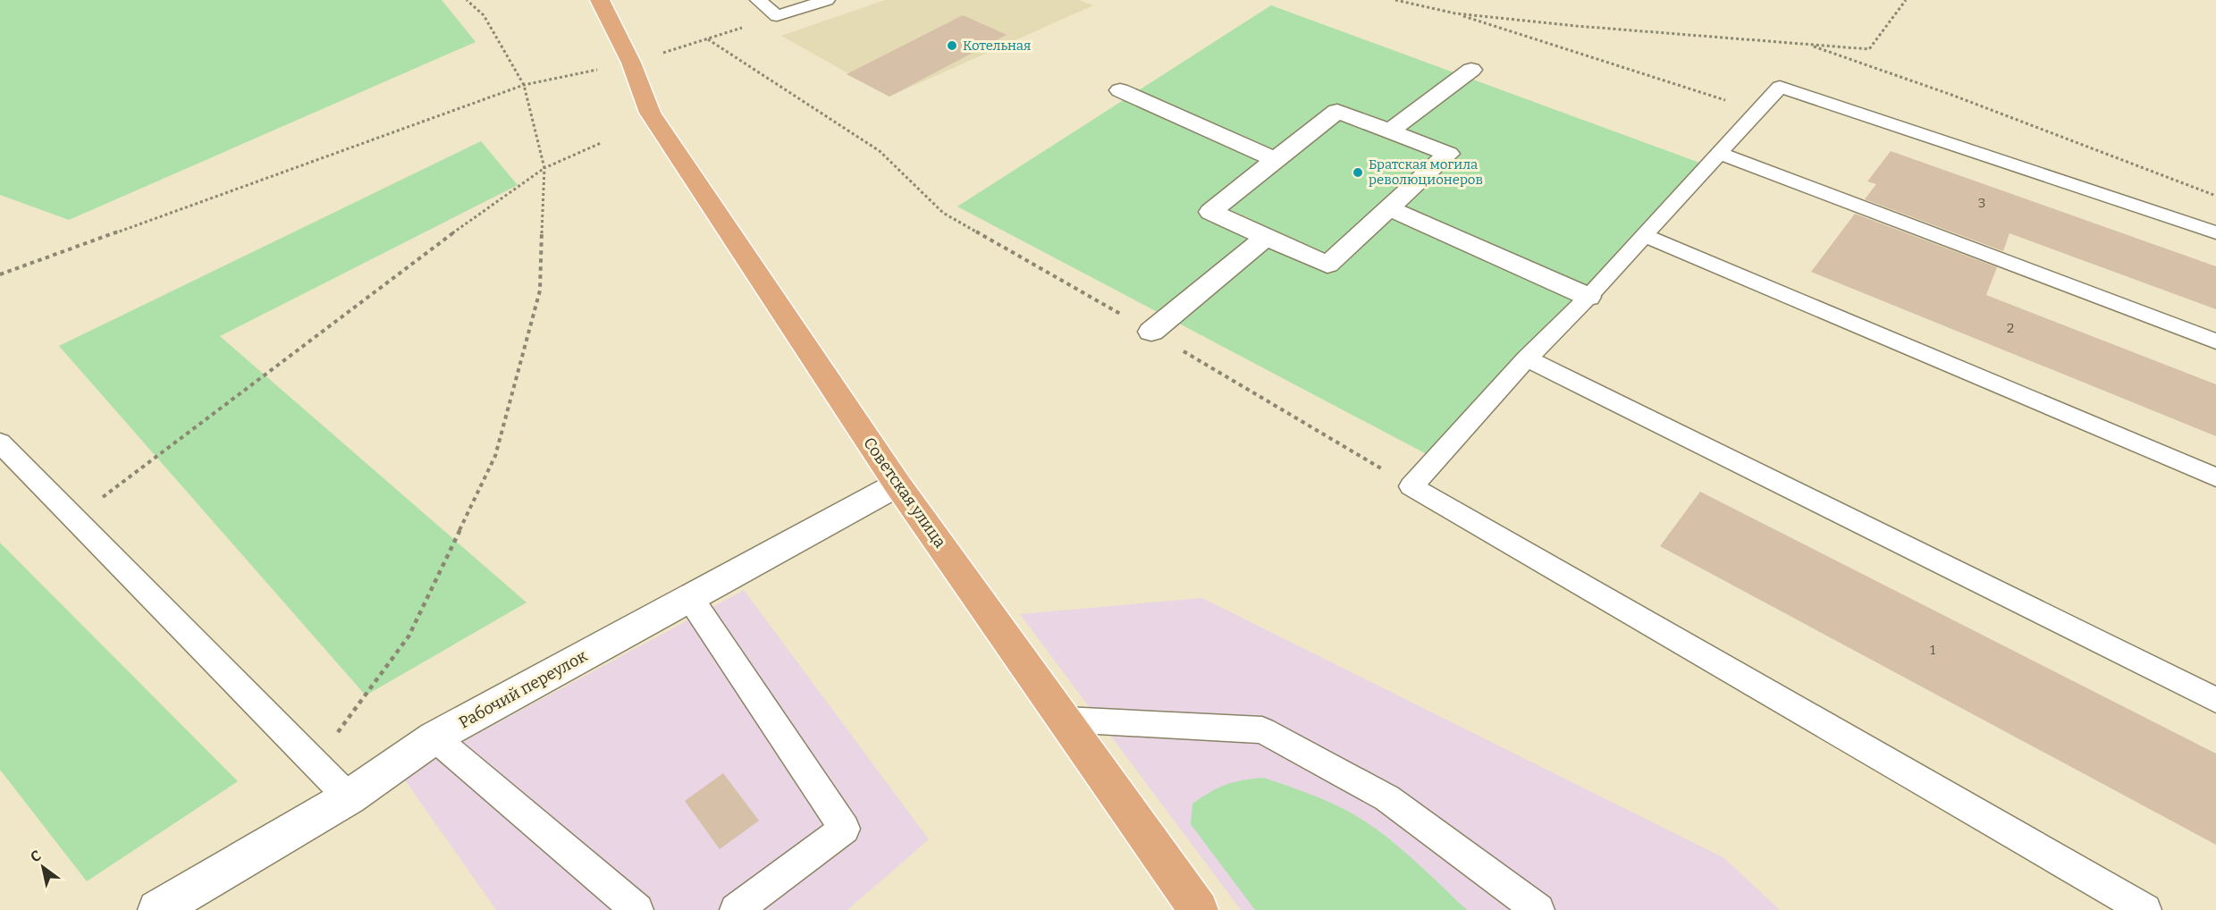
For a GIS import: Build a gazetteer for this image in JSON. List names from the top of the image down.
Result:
{
  "streets": {
    "main road": ["Советская улица"],
    "street": ["Рабочий переулок"]
  },
  "crossings": [
    ["Советская улица", "Рабочий переулок"]
  ],
  "places": ["Котельная", "Братская могила революционеров"],
  "house_numbers": ["3", "2", "1"],
  "north": "top left"
}
